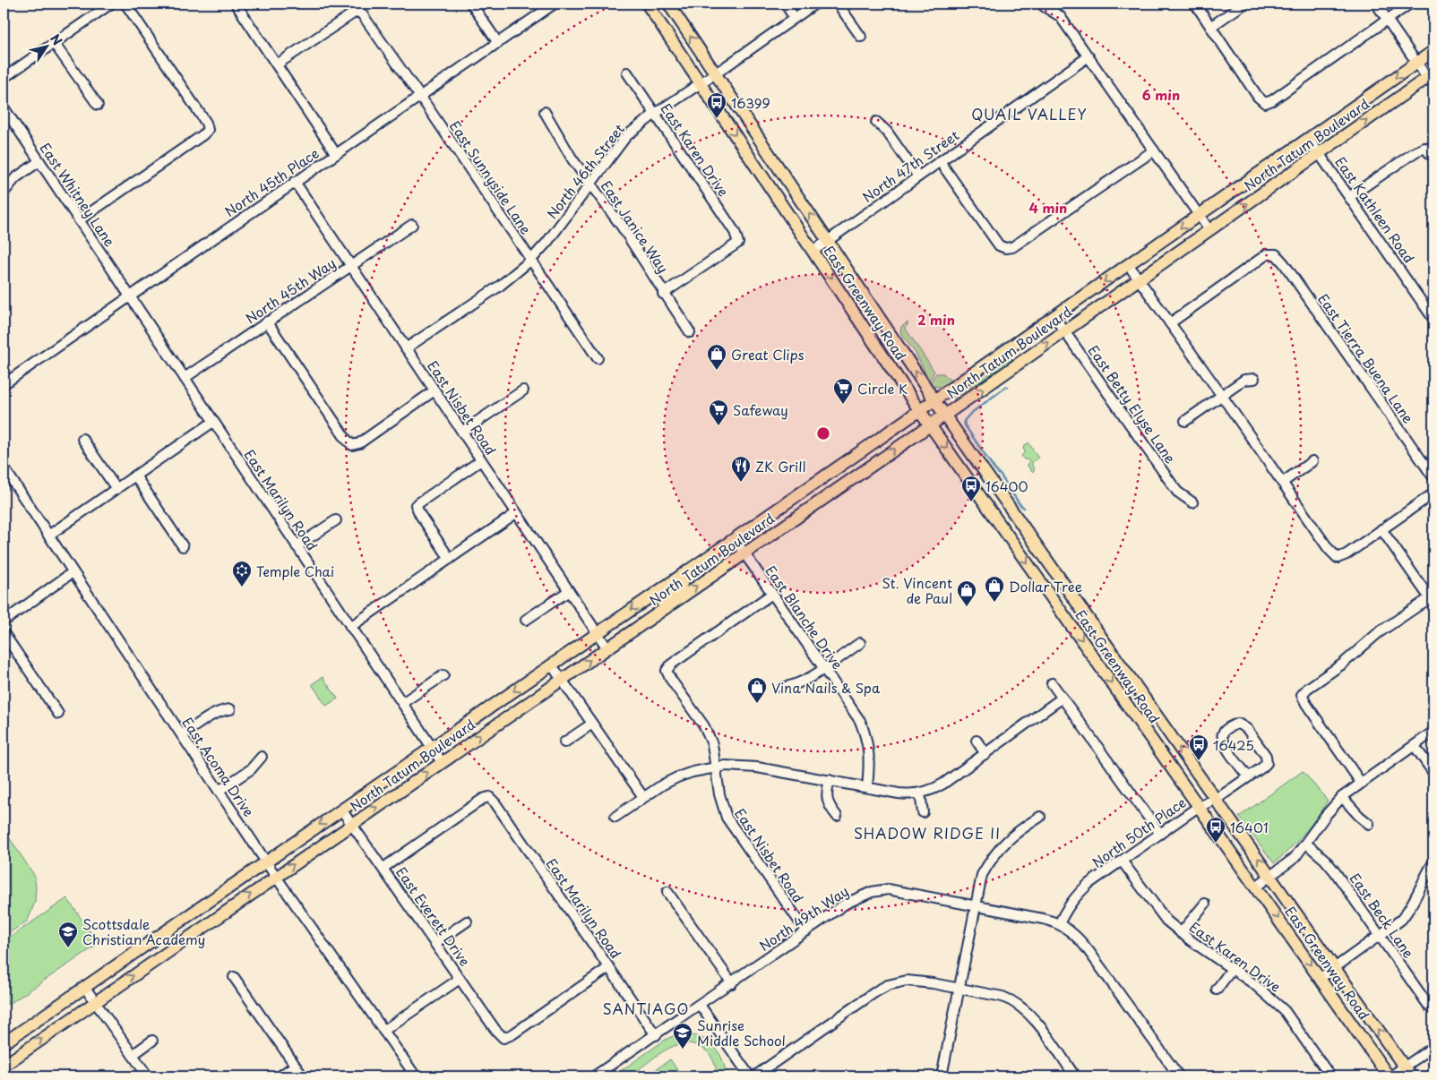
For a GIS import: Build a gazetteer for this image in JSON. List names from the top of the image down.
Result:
{
  "streets": {
    "main road": ["North Tatum Boulevard", "East Greenway Road"],
    "street": [
      "East Karen Drive",
      "North 47th Street",
      "North 46th Street",
      "East Sunnyside Lane",
      "North 45th Place",
      "East Whitney Lane",
      "East Kathleen Road",
      "East Janice Way",
      "North 45th Way",
      "East Tierra Buena Lane",
      "East Betty Elyse Lane",
      "East Nisbet Road",
      "East Marilyn Road",
      "East Blanche Drive",
      "East Acoma Drive",
      "North 50th Place",
      "East Beck Lane",
      "East Everett Drive",
      "North 49th Way"
    ]
  },
  "crossings": [
    ["North Tatum Boulevard", "East Kathleen Road"],
    ["North Tatum Boulevard", "East Greenway Road"],
    ["North Tatum Boulevard", "East Betty Elyse Lane"],
    ["North Tatum Boulevard", "East Nisbet Road"],
    ["North Tatum Boulevard", "East Marilyn Road"],
    ["North Tatum Boulevard", "East Blanche Drive"],
    ["North Tatum Boulevard", "East Acoma Drive"],
    ["North Tatum Boulevard", "East Everett Drive"],
    ["East Karen Drive", "North 46th Street"],
    ["East Karen Drive", "East Janice Way"],
    ["East Karen Drive", "North 50th Place"],
    ["North 47th Street", "East Greenway Road"],
    ["North 46th Street", "East Sunnyside Lane"],
    ["North 46th Street", "East Janice Way"],
    ["North 46th Street", "East Greenway Road"],
    ["North 46th Street", "East Nisbet Road"],
    ["East Sunnyside Lane", "North 45th Place"],
    ["North 45th Place", "East Whitney Lane"],
    ["North 45th Place", "East Nisbet Road"],
    ["North 45th Place", "East Marilyn Road"],
    ["East Whitney Lane", "East Marilyn Road"],
    ["North 45th Way", "East Nisbet Road"],
    ["North 45th Way", "East Marilyn Road"],
    ["East Greenway Road", "North 50th Place"],
    ["East Nisbet Road", "East Blanche Drive"],
    ["East Nisbet Road", "North 49th Way"],
    ["East Marilyn Road", "East Everett Drive"],
    ["East Marilyn Road", "North 49th Way"],
    ["North 50th Place", "North 49th Way"]
  ],
  "districts": ["QUAIL VALLEY", "SHADOW RIDGE II", "SANTIAGO"],
  "places": {
    "bus stop": [
      "16399",
      "16400",
      "16425",
      "16401"
    ],
    "shop": [
      "Great Clips",
      "Dollar Tree",
      "St. Vincent de Paul",
      "Vina Nails & Spa"
    ],
    "supermarket": ["Circle K", "Safeway"],
    "restaurant": ["ZK Grill"],
    "synagogue": ["Temple Chai"],
    "school or university": ["Scottsdale Christian Academy", "Sunrise Middle School"]
  },
  "north": "top right",
  "rings": ["6 min", "4 min", "2 min"]
}
